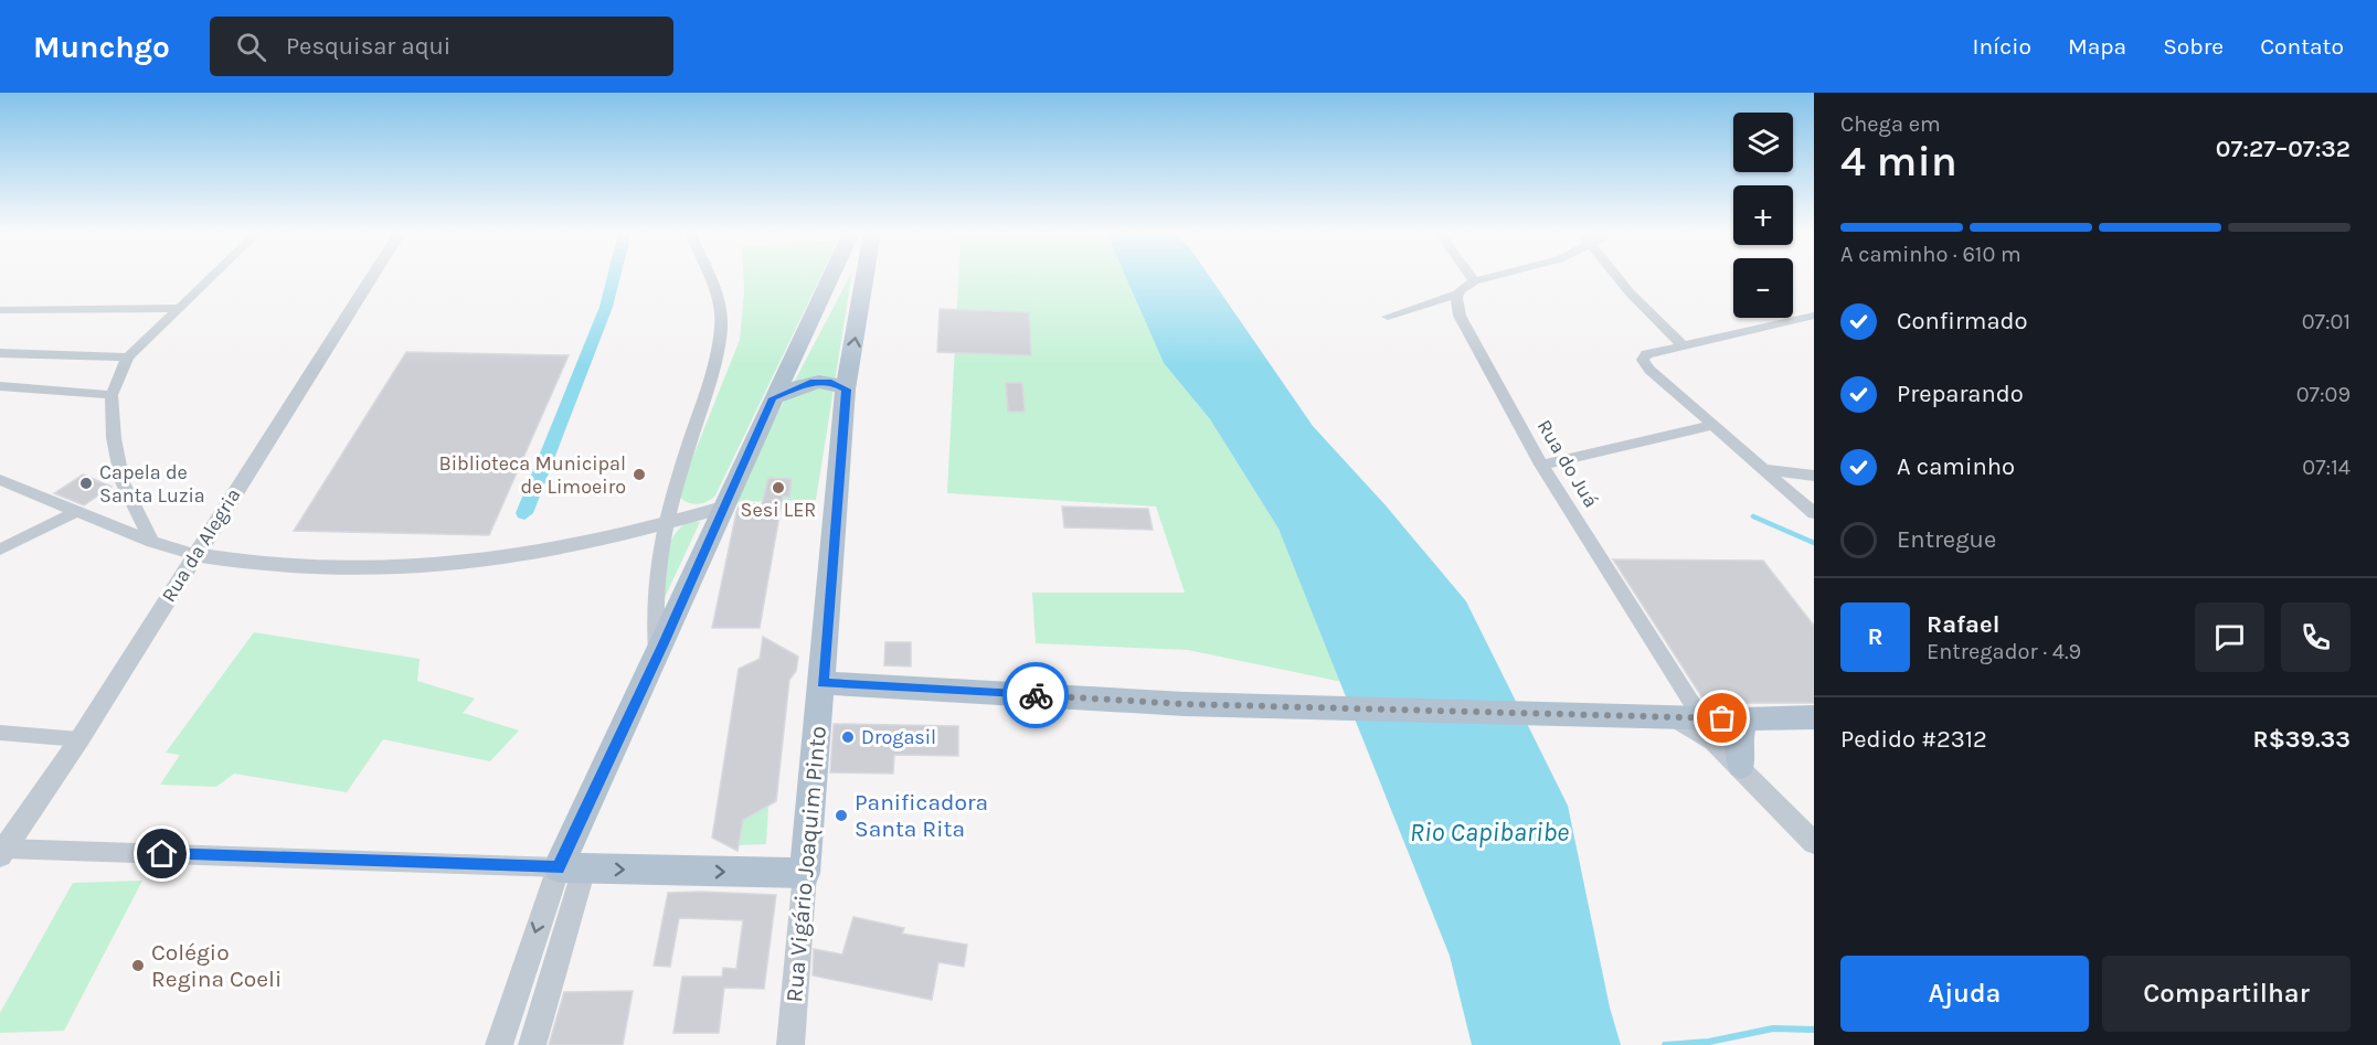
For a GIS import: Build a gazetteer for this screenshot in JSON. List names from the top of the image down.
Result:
{
  "streets": {
    "main road": ["Rua Vigário Joaquim Pinto"],
    "street": ["Rua do Juá", "Rua da Alegria"]
  },
  "water": ["Rio Capibaribe"],
  "places": [
    "Biblioteca Municipal de Limoeiro",
    "Capela de Santa Luzia",
    "Sesi LER",
    "Drogasil",
    "Panificadora Santa Rita",
    "Colégio Regina Coeli"
  ],
  "page": {
    "header": "Munchgo",
    "search": "Pesquisar aqui",
    "nav": [
      "Início",
      "Mapa",
      "Sobre",
      "Contato"
    ],
    "heading": ["4 min", "Chega em", "07:27–07:32"],
    "panel": [
      "Rafael",
      "Entregador · 4.9",
      "Pedido #2312",
      "R$39.33"
    ],
    "map_buttons": ["+", "−"],
    "bar": "A caminho · 610 m",
    "list": [
      ["Confirmado", "07:01"],
      ["Preparando", "07:09"],
      ["A caminho", "07:14"],
      "Entregue"
    ],
    "round": "R",
    "buttons": ["Ajuda", "Compartilhar"]
  }
}
